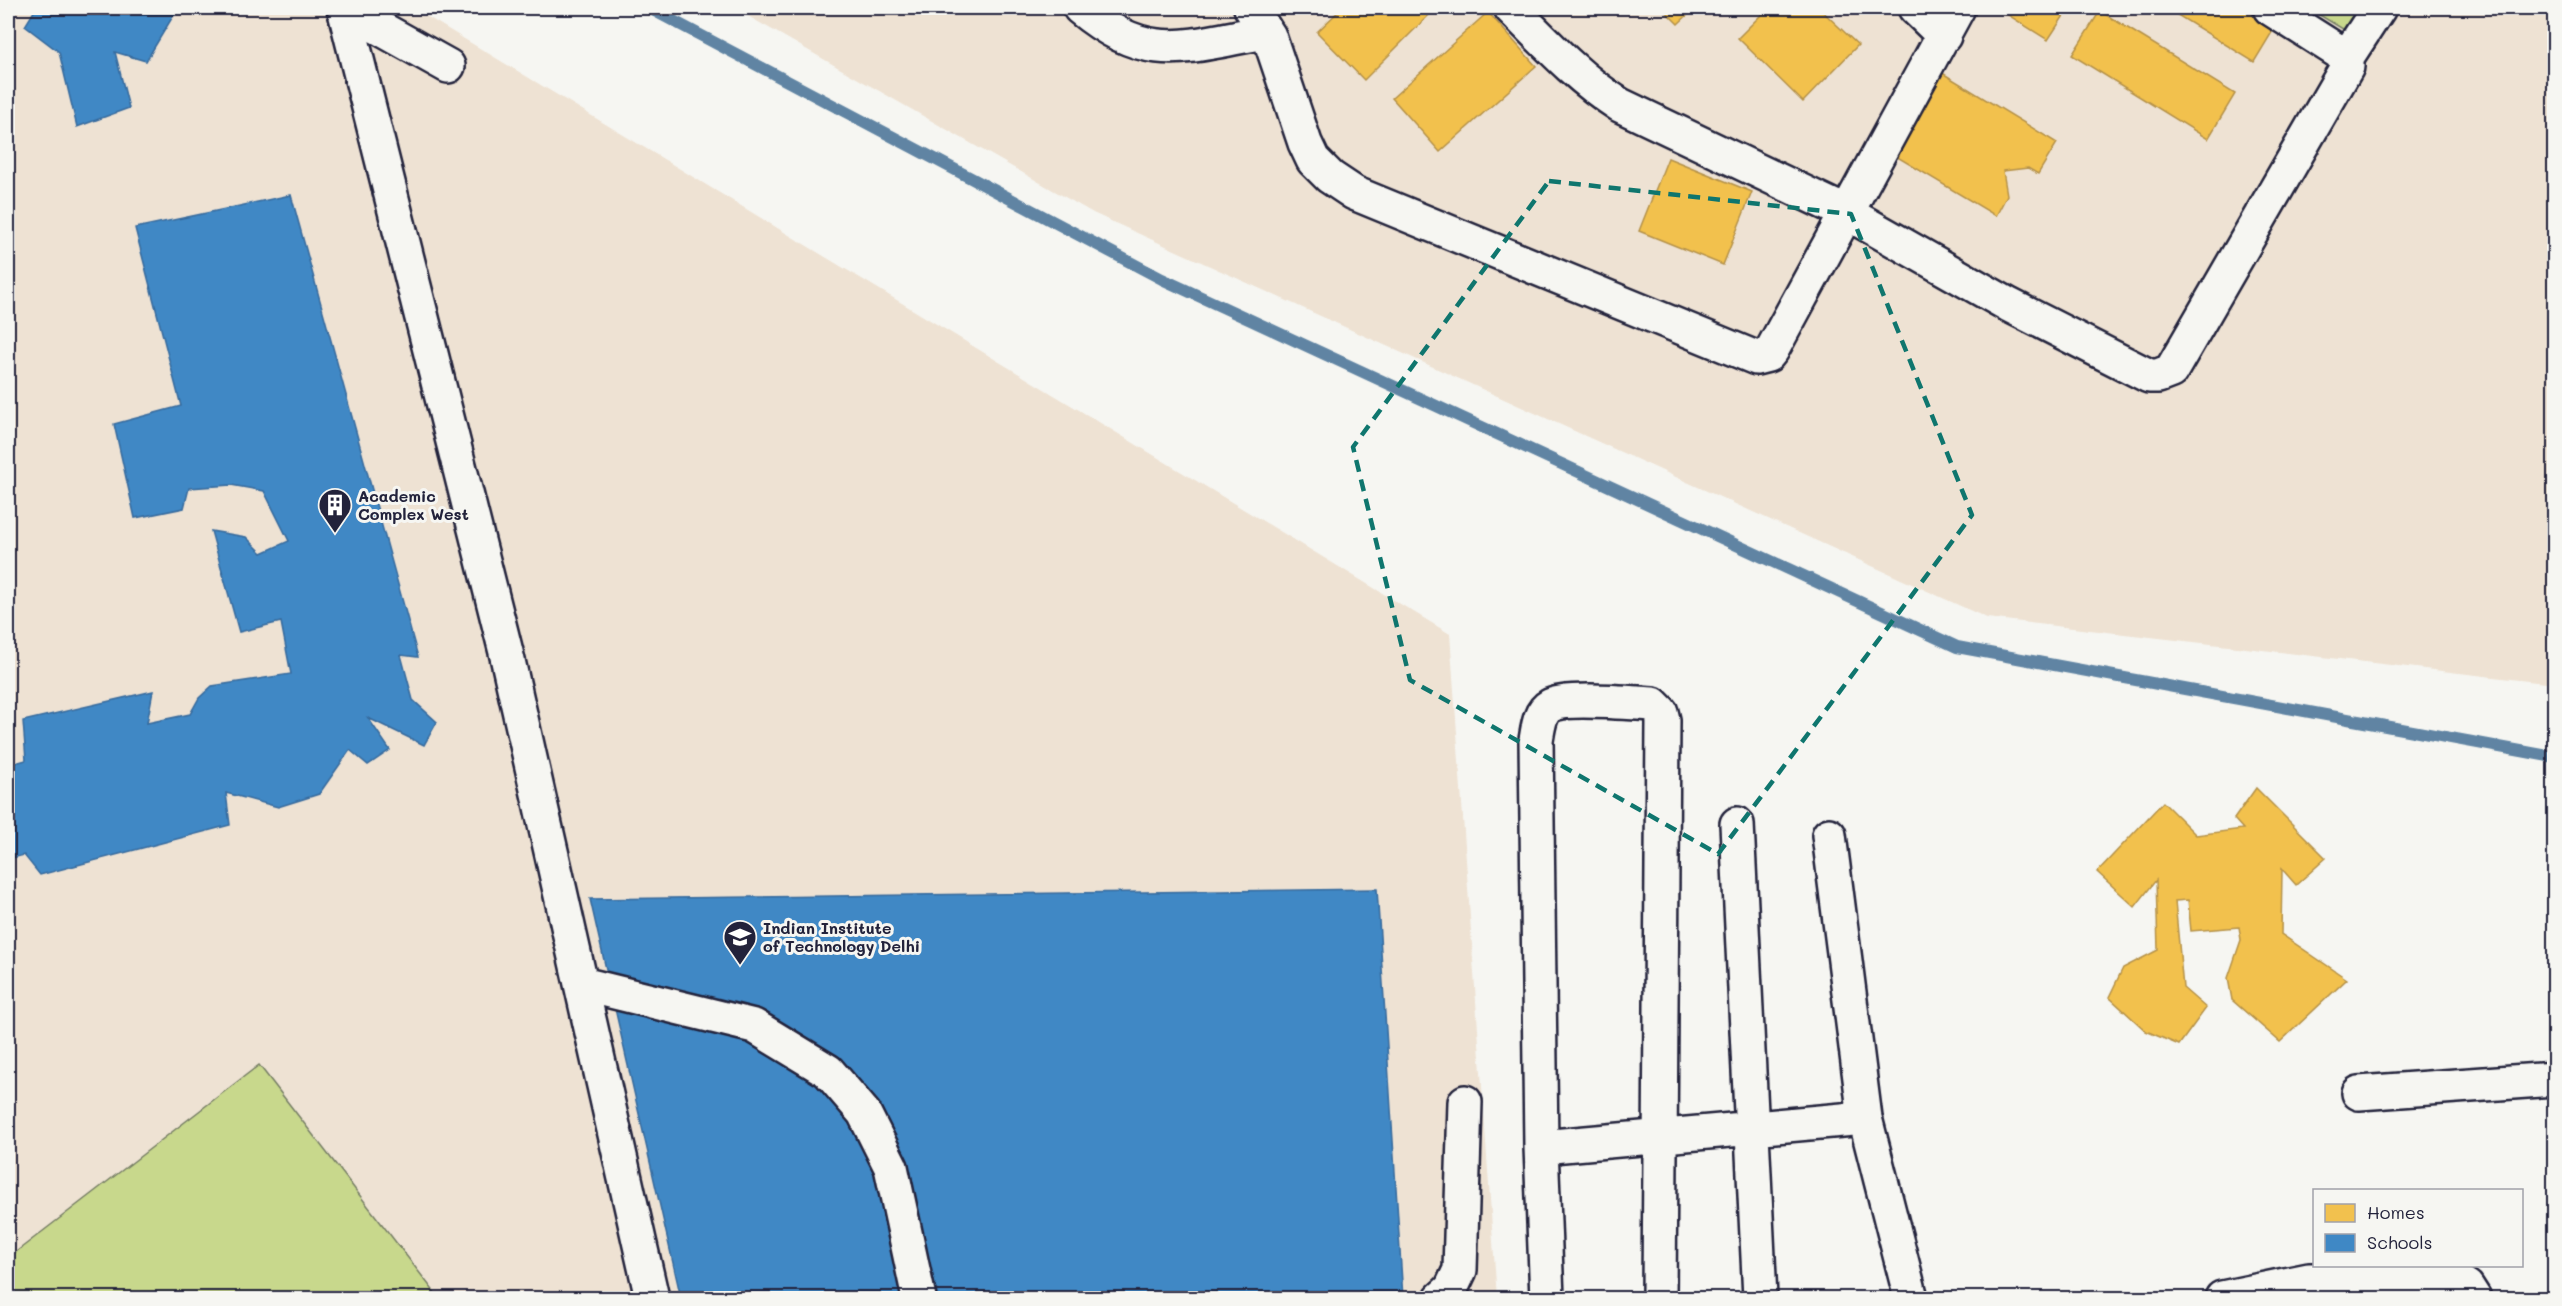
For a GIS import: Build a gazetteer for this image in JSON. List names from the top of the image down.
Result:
{
  "places": {
    "building": ["Academic Complex West"],
    "school or university": ["Indian Institute of Technology Delhi"]
  },
  "legend": ["Homes", "Schools"]
}
